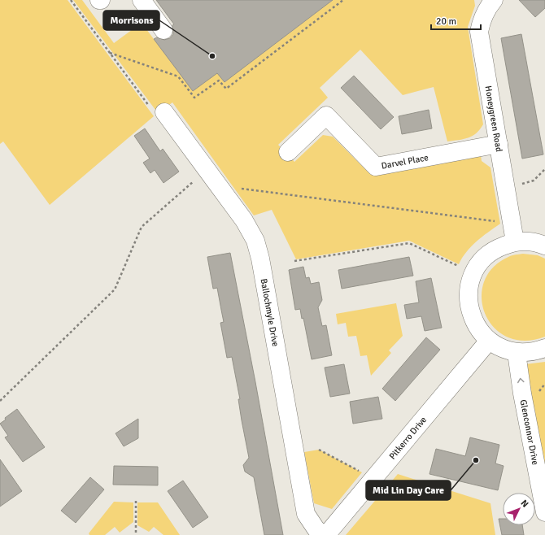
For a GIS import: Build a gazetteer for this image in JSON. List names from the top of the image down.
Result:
{
  "streets": {
    "street": [
      "Honeygreen Road",
      "Darvel Place",
      "Ballochmyle Drive",
      "Glenconnor Drive",
      "Pitkerro Drive"
    ]
  },
  "crossings": [
    ["Honeygreen Road", "Darvel Place"]
  ],
  "one_way": ["Glenconnor Drive"],
  "places": ["Morrisons", "Mid Lin Day Care"],
  "scale_bar": "20 m",
  "north": "top right"
}
